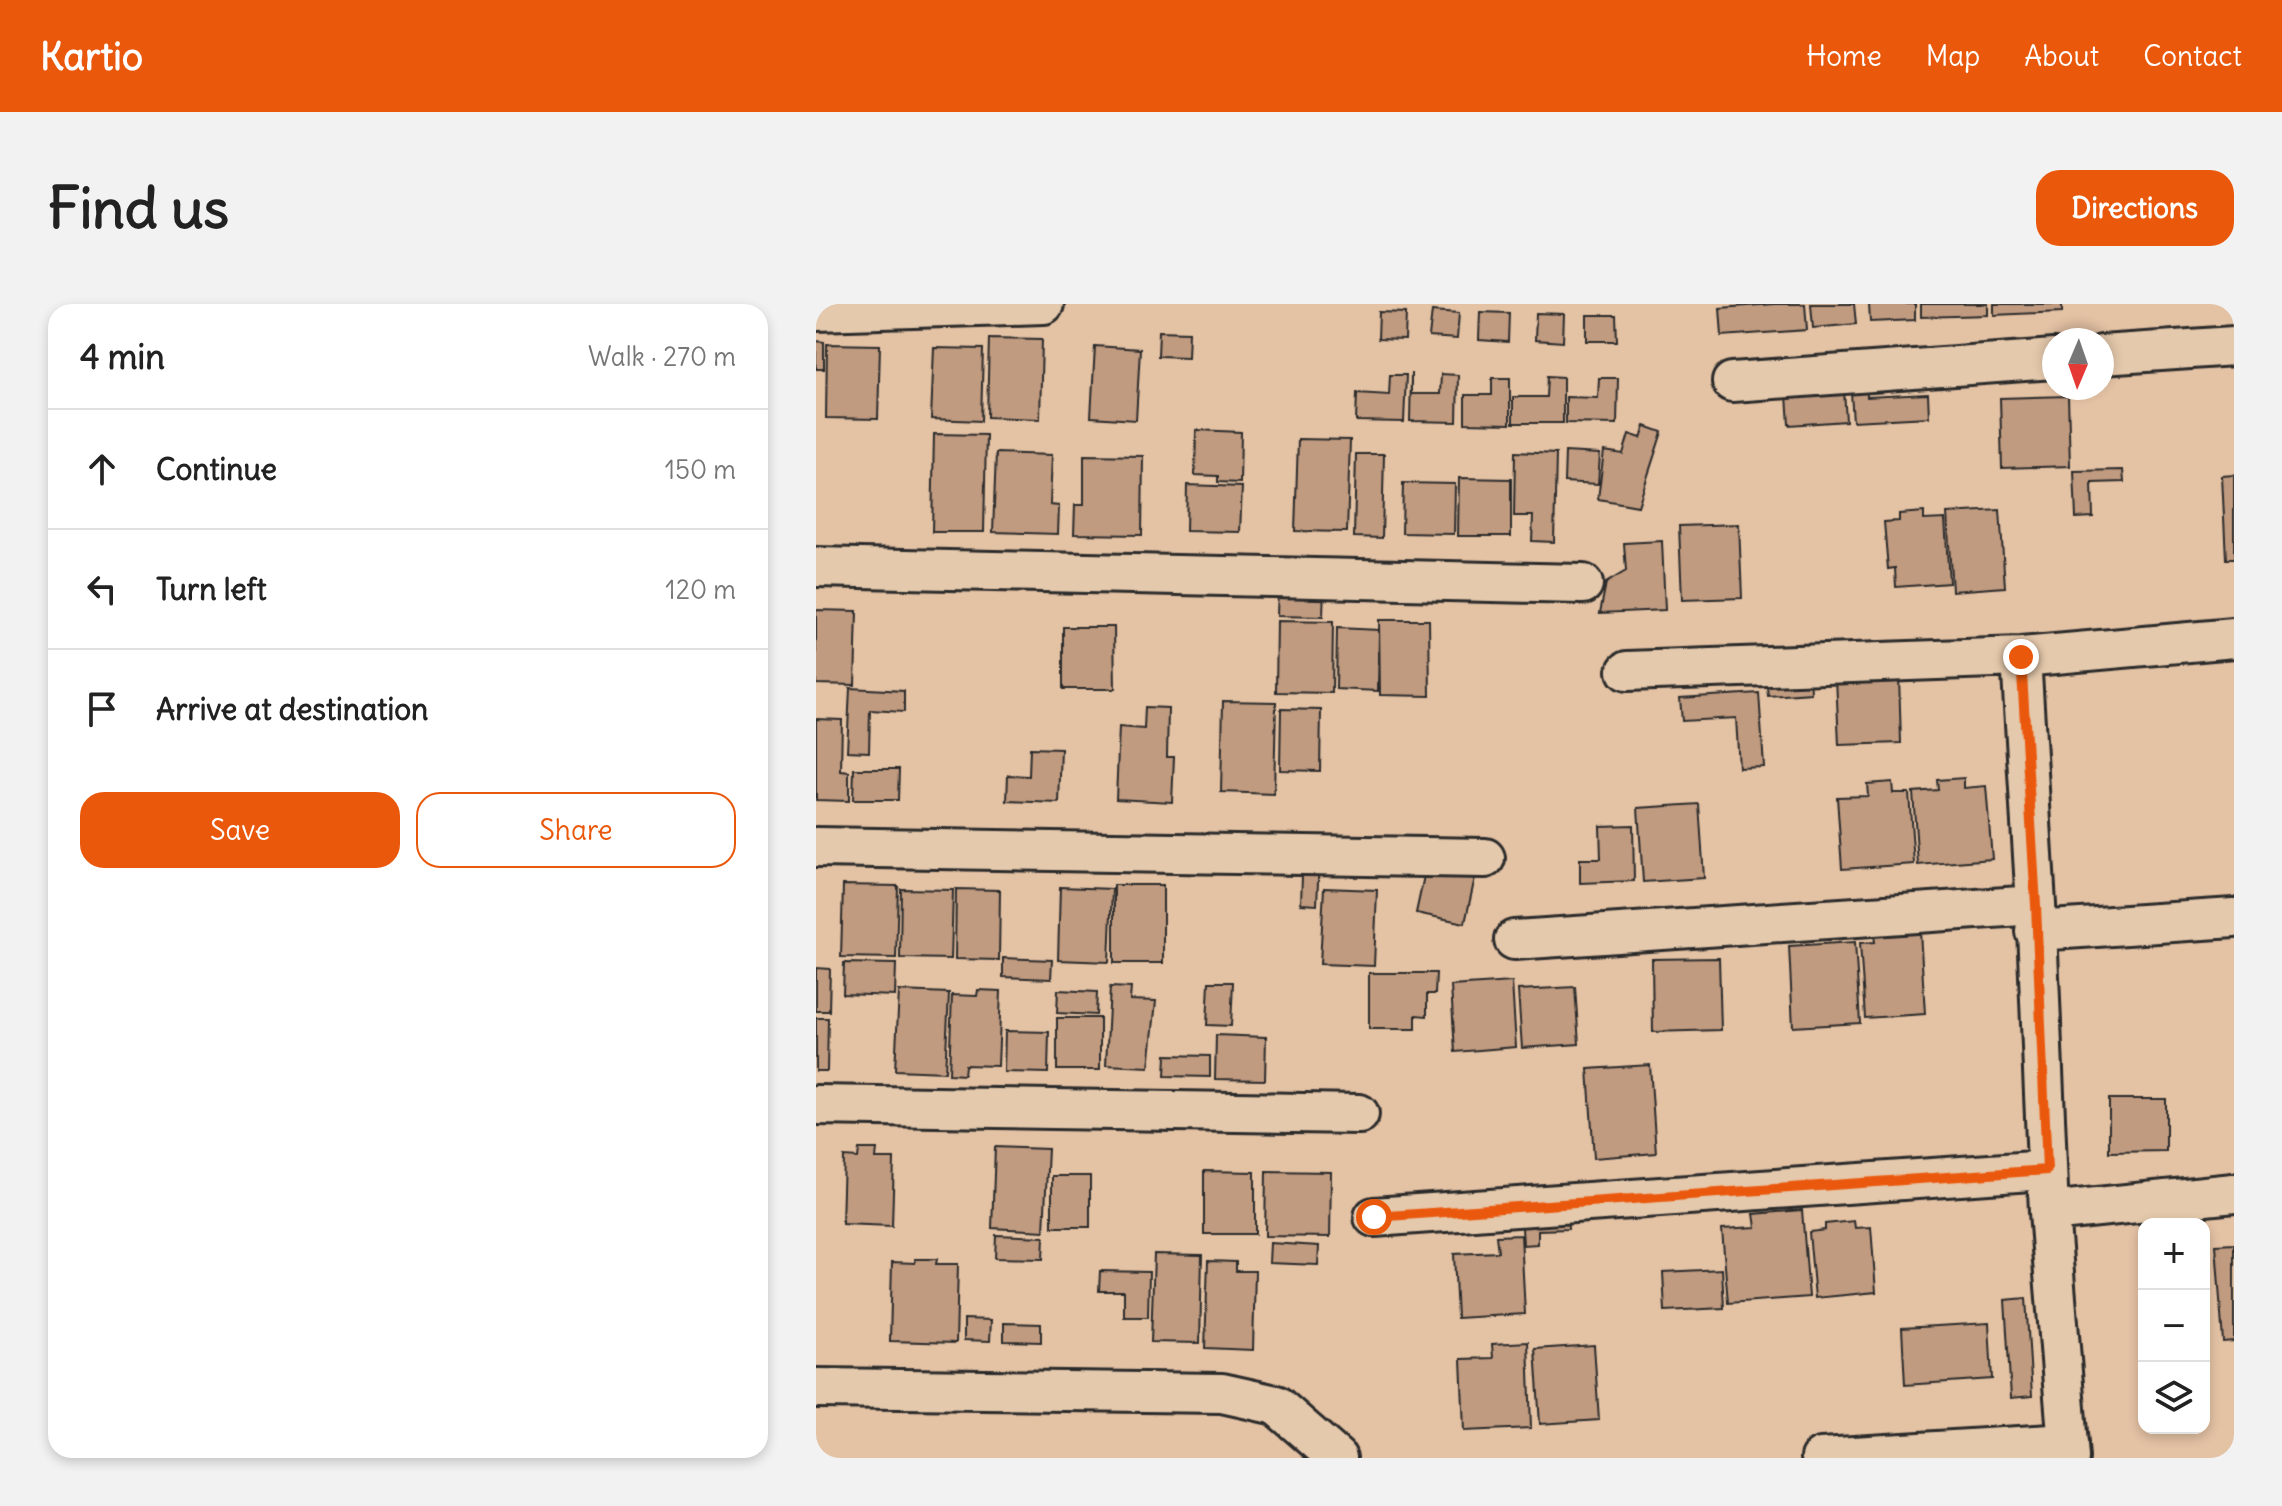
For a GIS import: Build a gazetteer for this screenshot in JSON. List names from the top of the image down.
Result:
{
  "north": "bottom",
  "page": {
    "header": "Kartio",
    "nav": [
      "Home",
      "Map",
      "About",
      "Contact"
    ],
    "buttons": [
      "Directions",
      ["Save", "Share"]
    ],
    "title": "Find us",
    "heading": ["4 min", "Walk · 270 m"],
    "list": [
      ["Continue", "150 m"],
      ["Turn left", "120 m"],
      "Arrive at destination"
    ],
    "map_buttons": ["+", "−"]
  }
}
